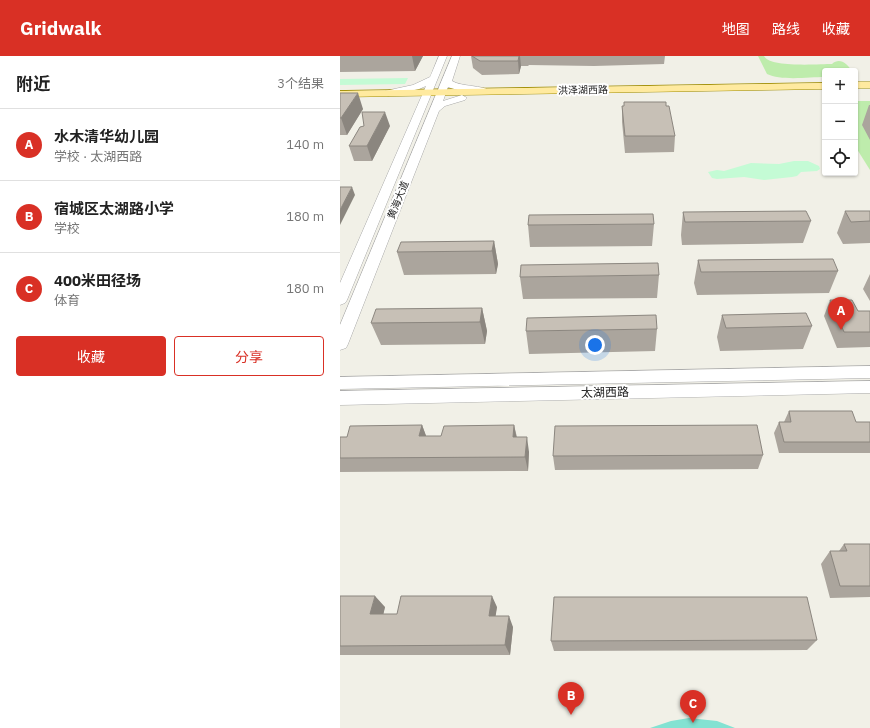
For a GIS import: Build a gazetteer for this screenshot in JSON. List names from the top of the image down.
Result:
{
  "streets": {
    "main road": ["洪泽湖西路"],
    "street": ["黄海大道", "太湖西路"]
  },
  "crossings": [
    ["洪泽湖西路", "黄海大道"]
  ],
  "page": {
    "header": "Gridwalk",
    "nav": ["地图", "路线", "收藏"],
    "heading": ["附近", "3个结果"],
    "map_buttons": ["+", "−"],
    "list": [
      {
        "mark": "A",
        "name": "水木清华幼儿园",
        "note": "学校 · 太湖西路",
        "value": "140 m"
      },
      {
        "mark": "B",
        "name": "宿城区太湖路小学",
        "note": "学校",
        "value": "180 m"
      },
      {
        "mark": "C",
        "name": "400米田径场",
        "note": "体育",
        "value": "180 m"
      }
    ],
    "pins": ["A", "B", "C"],
    "buttons": ["收藏", "分享"]
  }
}
